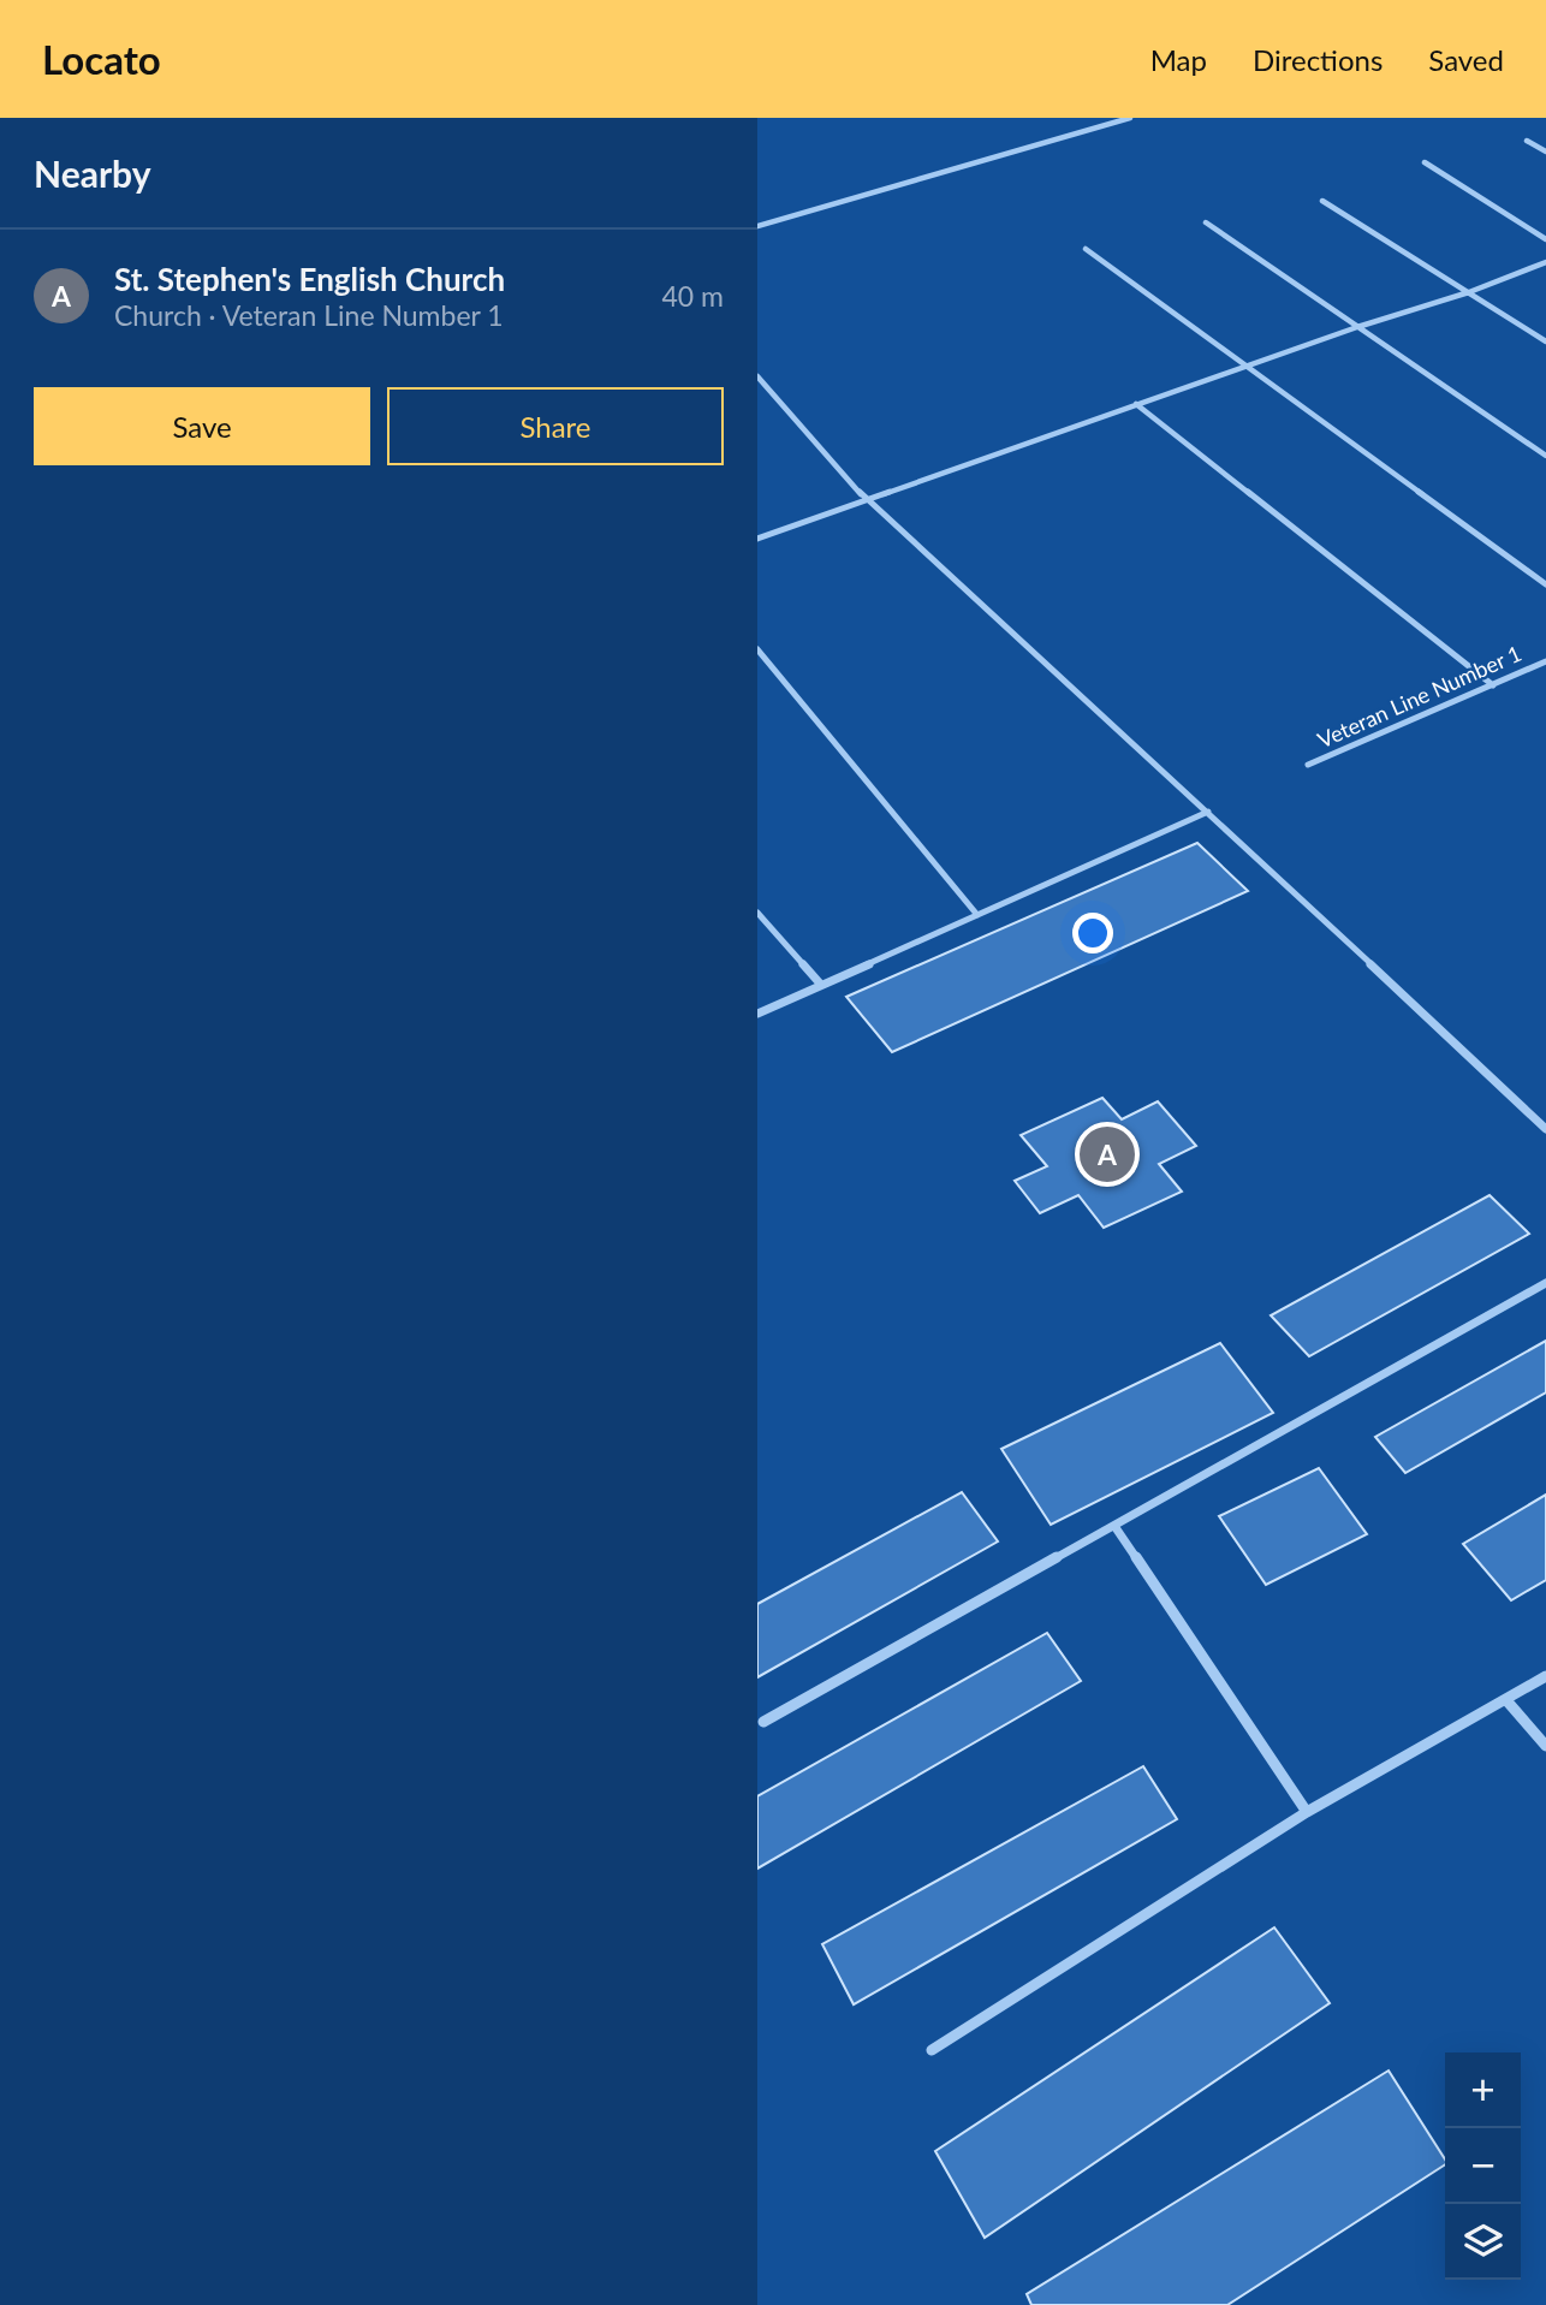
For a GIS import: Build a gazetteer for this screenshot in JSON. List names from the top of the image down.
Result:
{
  "streets": {
    "street": ["Veteran Line Number 1"]
  },
  "page": {
    "header": "Locato",
    "nav": ["Map", "Directions", "Saved"],
    "heading": "Nearby",
    "list": [
      {
        "mark": "A",
        "name": "St. Stephen's English Church",
        "note": "Church · Veteran Line Number 1",
        "value": "40 m"
      }
    ],
    "buttons": ["Save", "Share"],
    "pins": "A",
    "map_buttons": ["+", "−"]
  }
}
